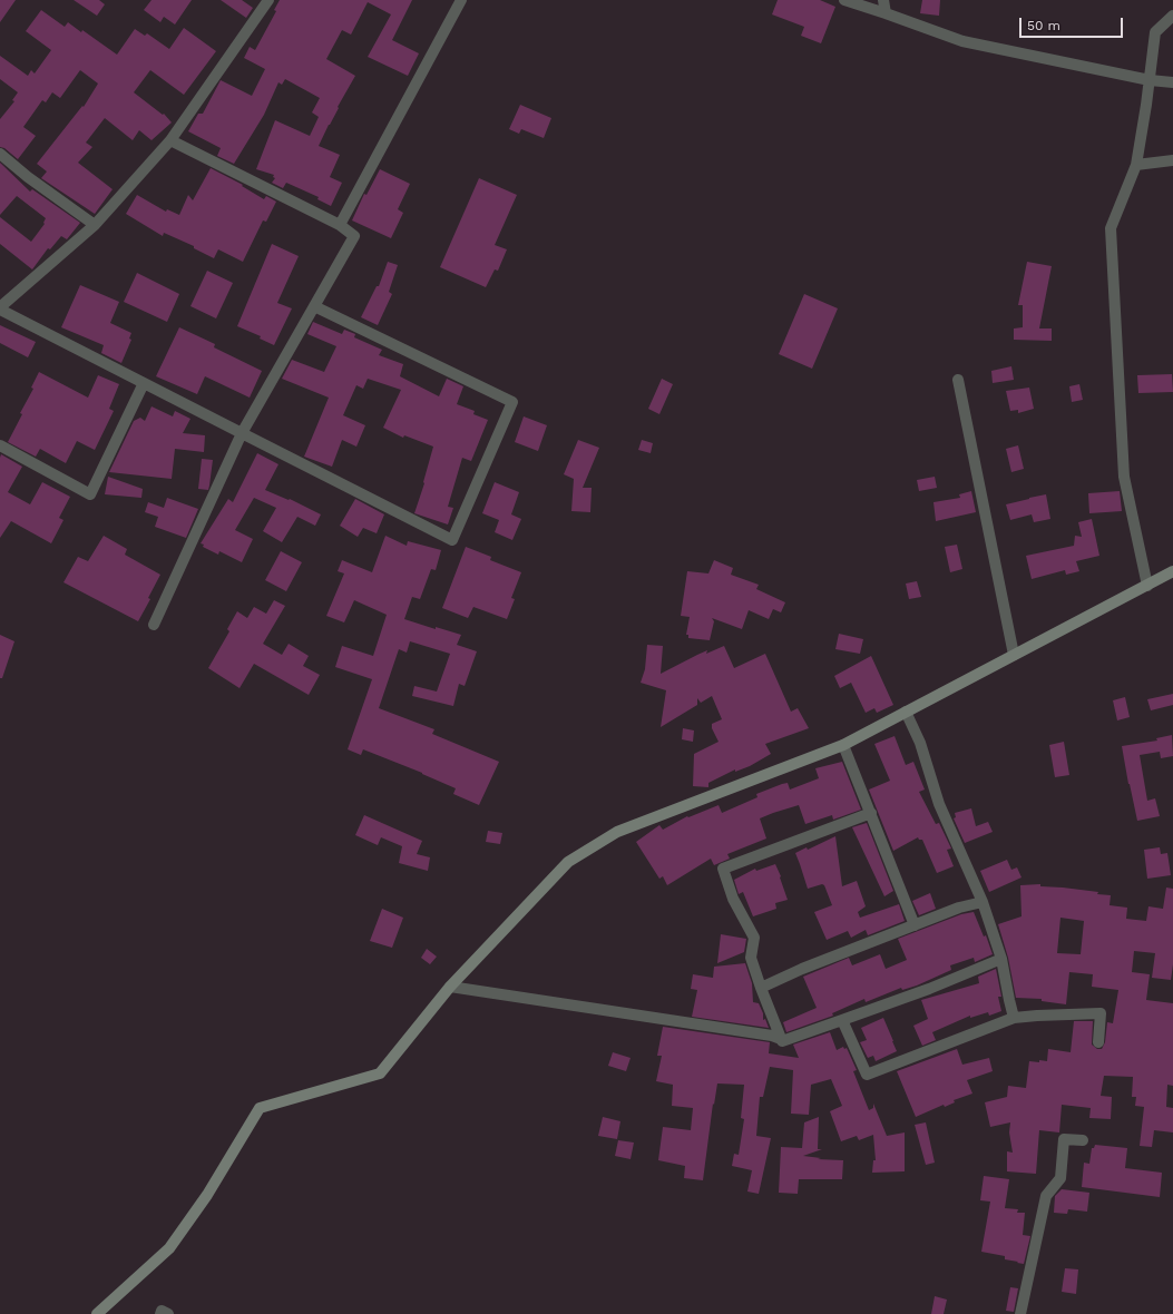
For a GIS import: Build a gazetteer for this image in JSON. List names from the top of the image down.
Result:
{
  "scale_bar": "50 m"
}
